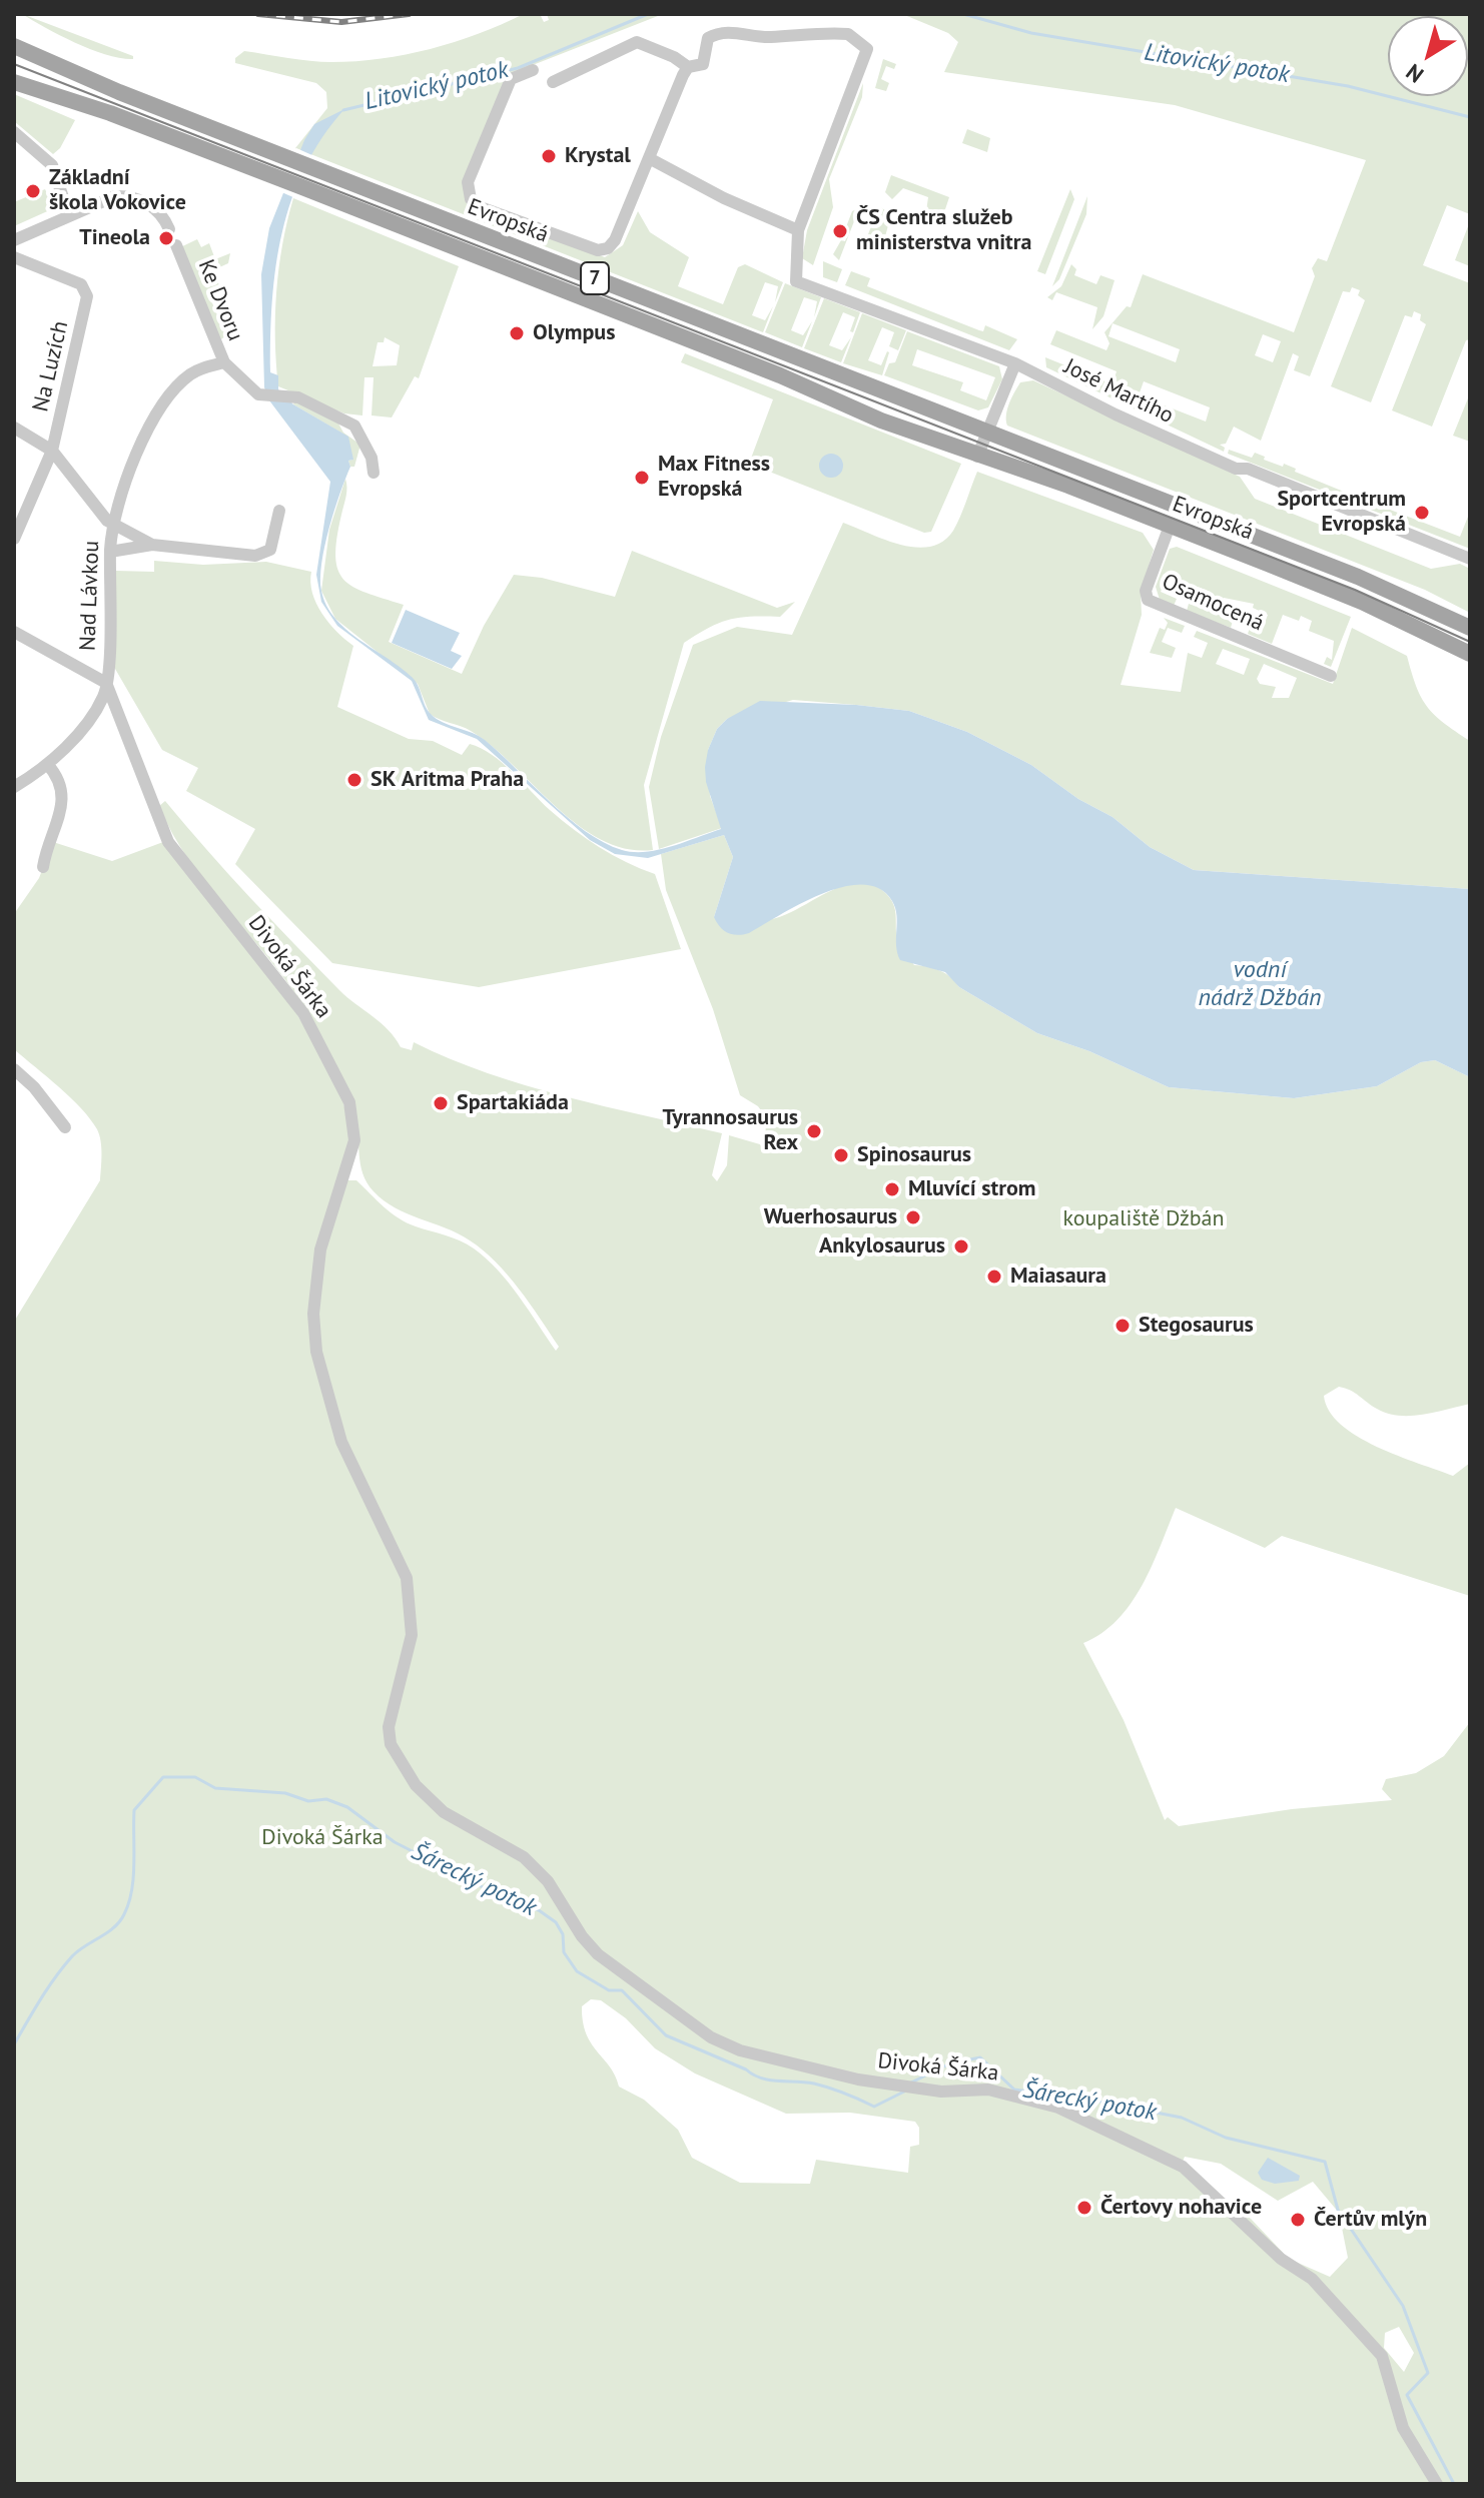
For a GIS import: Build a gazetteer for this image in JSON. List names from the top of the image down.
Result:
{
  "streets": {
    "main road": ["Evropská", "7"],
    "street": [
      "Ke Dvoru",
      "Na Luzích",
      "José Martího",
      "Nad Lávkou",
      "Osamocená",
      "Divoká Šárka"
    ]
  },
  "crossings": [
    ["Evropská", "Osamocená"],
    ["Ke Dvoru", "Nad Lávkou"],
    ["Nad Lávkou", "Divoká Šárka"]
  ],
  "water": ["Litovický potok", "vodní nádrž Džbán", "Šárecký potok"],
  "parks": ["koupaliště Džbán", "Divoká Šárka"],
  "places": [
    "Krystal",
    "Základní škola Vokovice",
    "ČS Centra služeb ministerstva vnitra",
    "Tineola",
    "Olympus",
    "Max Fitness Evropská",
    "Sportcentrum Evropská",
    "SK Aritma Praha",
    "Spartakiáda",
    "Tyrannosaurus Rex",
    "Spinosaurus",
    "Mluvící strom",
    "Wuerhosaurus",
    "Ankylosaurus",
    "Maiasaura",
    "Stegosaurus",
    "Čertovy nohavice",
    "Čertův mlýn"
  ],
  "north": "bottom left"
}
